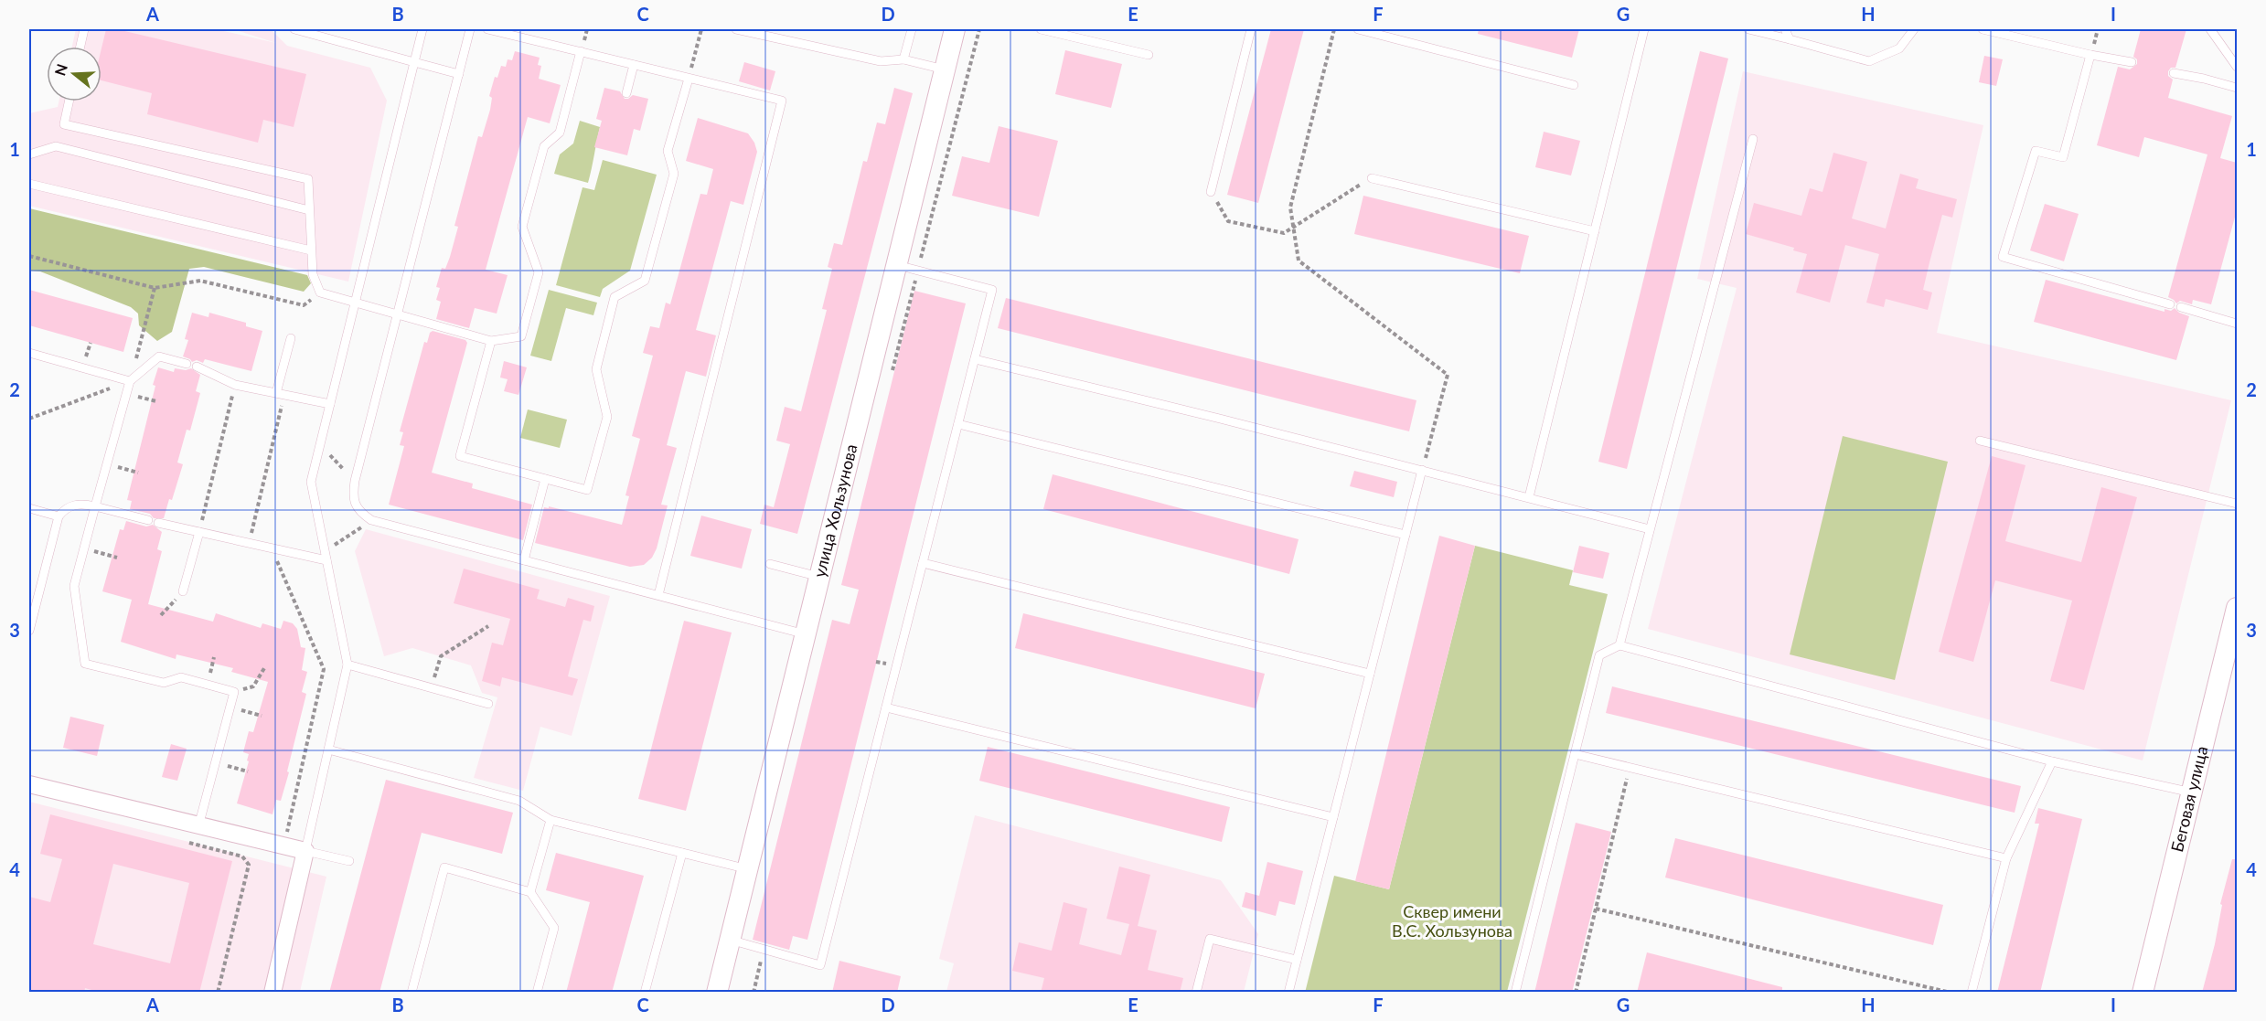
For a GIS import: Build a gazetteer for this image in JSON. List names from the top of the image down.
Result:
{
  "streets": {
    "street": ["улица Хользунова", "Беговая улица"]
  },
  "parks": ["Сквер имени В.С. Хользунова"],
  "north": "left",
  "grid": {
    "columns": [
      "A",
      "B",
      "C",
      "D",
      "E",
      "F",
      "G",
      "H",
      "I"
    ],
    "rows": [
      "1",
      "2",
      "3",
      "4"
    ]
  }
}
